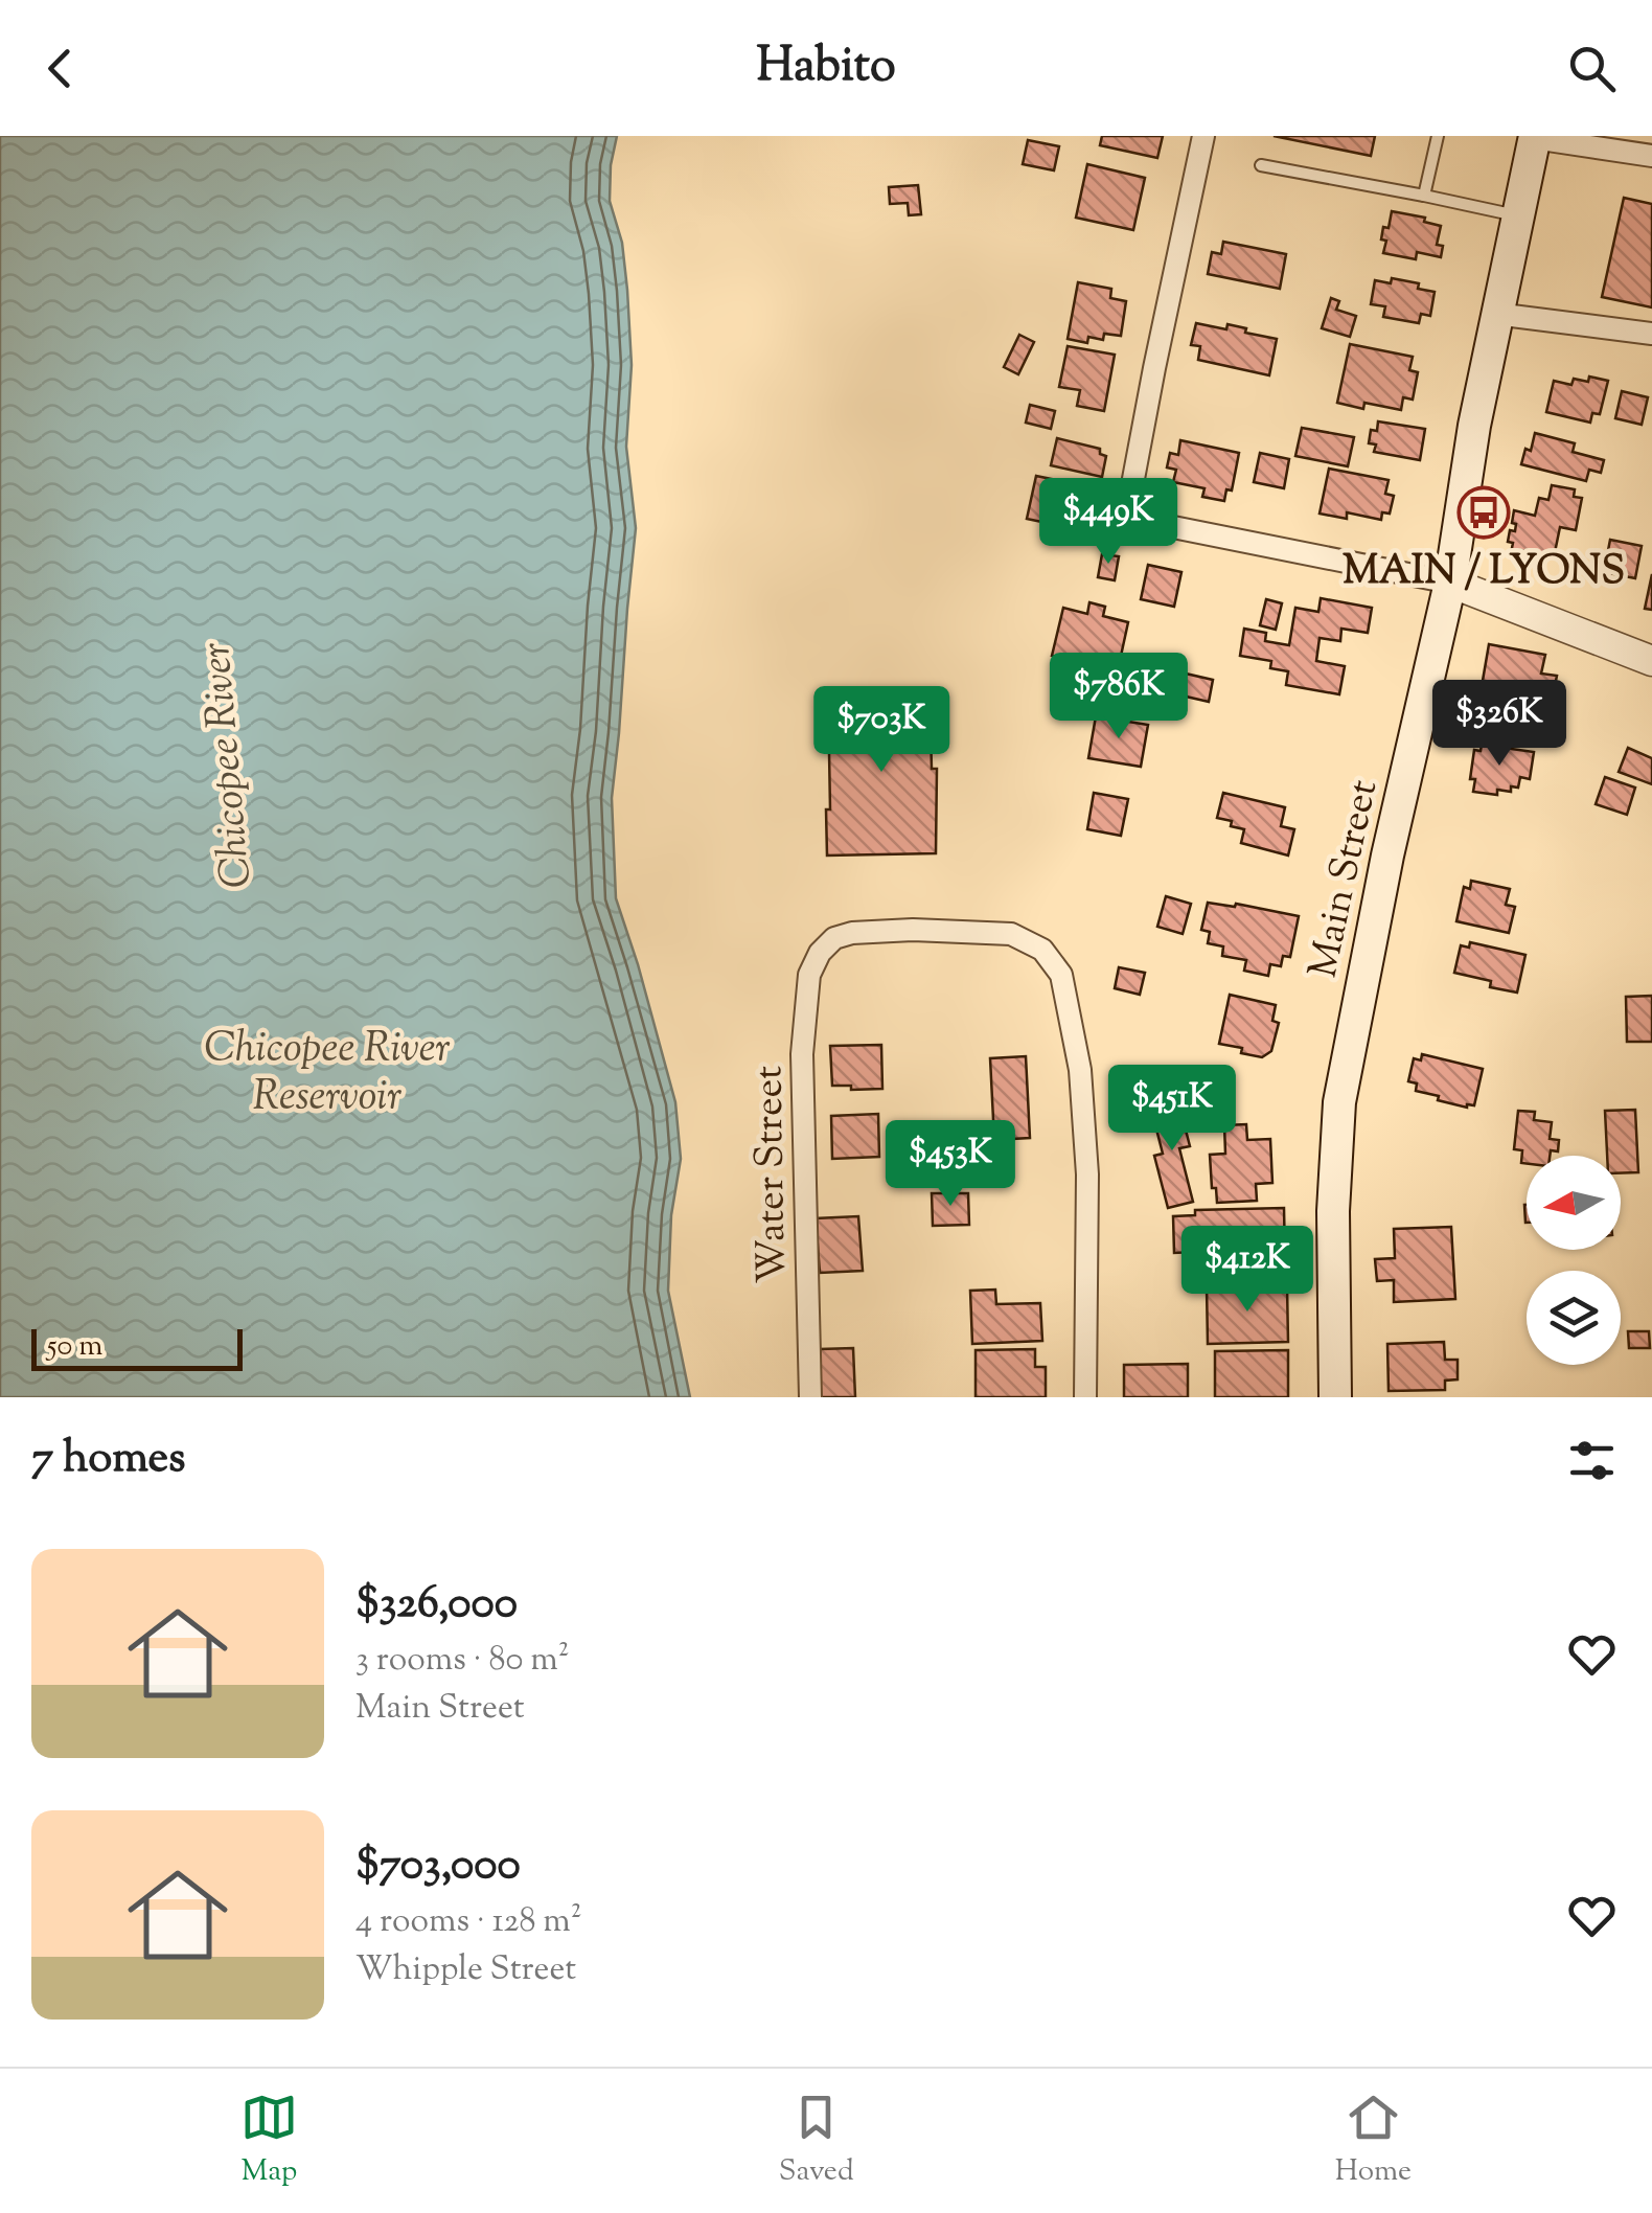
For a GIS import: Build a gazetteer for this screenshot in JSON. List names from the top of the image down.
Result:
{
  "streets": {
    "main road": ["Main Street"],
    "street": ["Water Street"]
  },
  "water": ["Chicopee River", "Chicopee River Reservoir"],
  "places": {
    "bus stop": ["MAIN / LYONS"]
  },
  "scale_bar": "50 m",
  "north": "left",
  "page": {
    "header": "Habito",
    "price": [
      "$449K",
      "$786K",
      "$326K",
      "$703K",
      "$451K",
      "$453K",
      "$412K"
    ],
    "scale": "50 m",
    "heading": "7 homes",
    "list": [
      {
        "name": "$326,000",
        "note": "3 rooms · 80 m² · Main Street"
      },
      {
        "name": "$703,000",
        "note": "4 rooms · 128 m² · Whipple Street"
      }
    ],
    "tabs": ["Map", "Saved", "Home"]
  }
}
